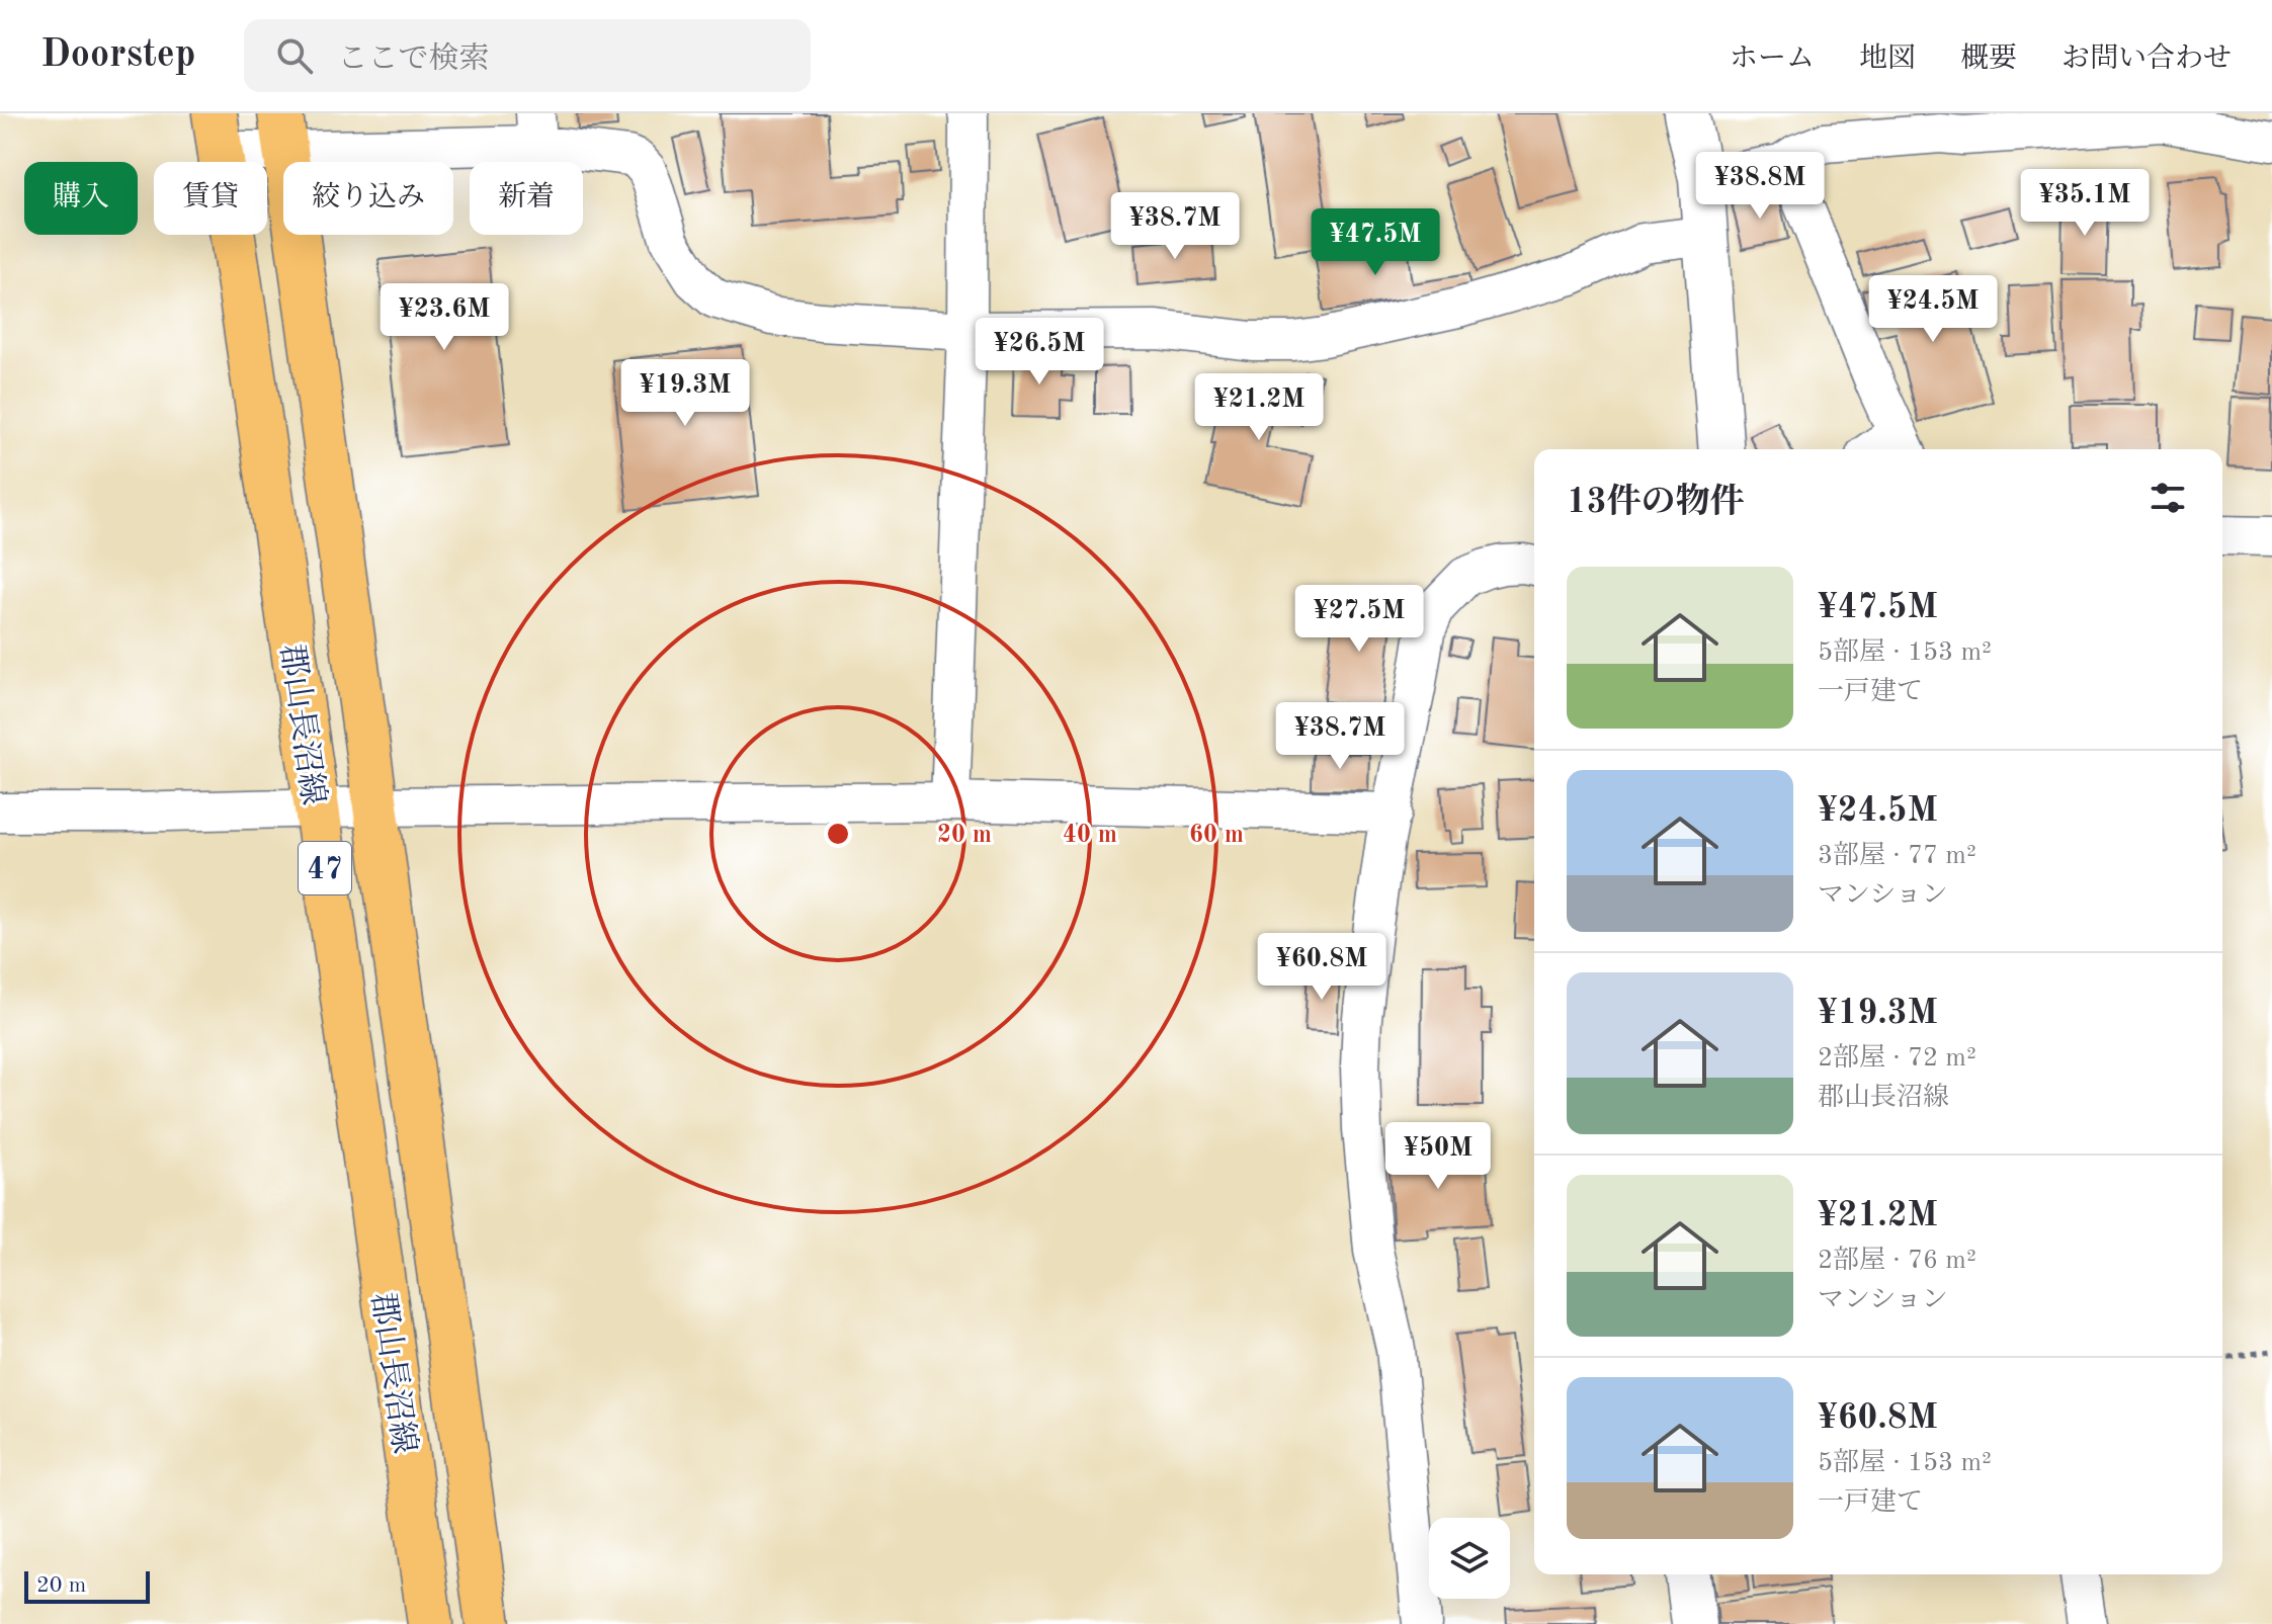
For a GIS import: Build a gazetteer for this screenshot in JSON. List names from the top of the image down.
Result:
{
  "streets": {
    "main road": ["郡山長沼線", "47"]
  },
  "scale_bar": "20 m",
  "page": {
    "header": "Doorstep",
    "search": "ここで検索",
    "nav": [
      "ホーム",
      "地図",
      "概要",
      "お問い合わせ"
    ],
    "price": [
      "¥38.8M",
      "¥35.1M",
      "¥38.7M",
      "¥47.5M",
      "¥24.5M",
      "¥23.6M",
      "¥26.5M",
      "¥19.3M",
      "¥21.2M",
      "¥27.5M",
      "¥38.7M",
      "¥60.8M",
      "¥50M"
    ],
    "chip": [
      "購入",
      "賃貸",
      "絞り込み",
      "新着"
    ],
    "heading": "13件の物件",
    "list": [
      {
        "name": "¥47.5M",
        "note": "5部屋 · 153 m² · 一戸建て"
      },
      {
        "name": "¥24.5M",
        "note": "3部屋 · 77 m² · マンション"
      },
      {
        "name": "¥19.3M",
        "note": "2部屋 · 72 m² · 郡山長沼線"
      },
      {
        "name": "¥21.2M",
        "note": "2部屋 · 76 m² · マンション"
      },
      {
        "name": "¥60.8M",
        "note": "5部屋 · 153 m² · 一戸建て"
      }
    ],
    "scale": "20 m"
  },
  "rings": ["20 m", "40 m", "60 m"]
}
